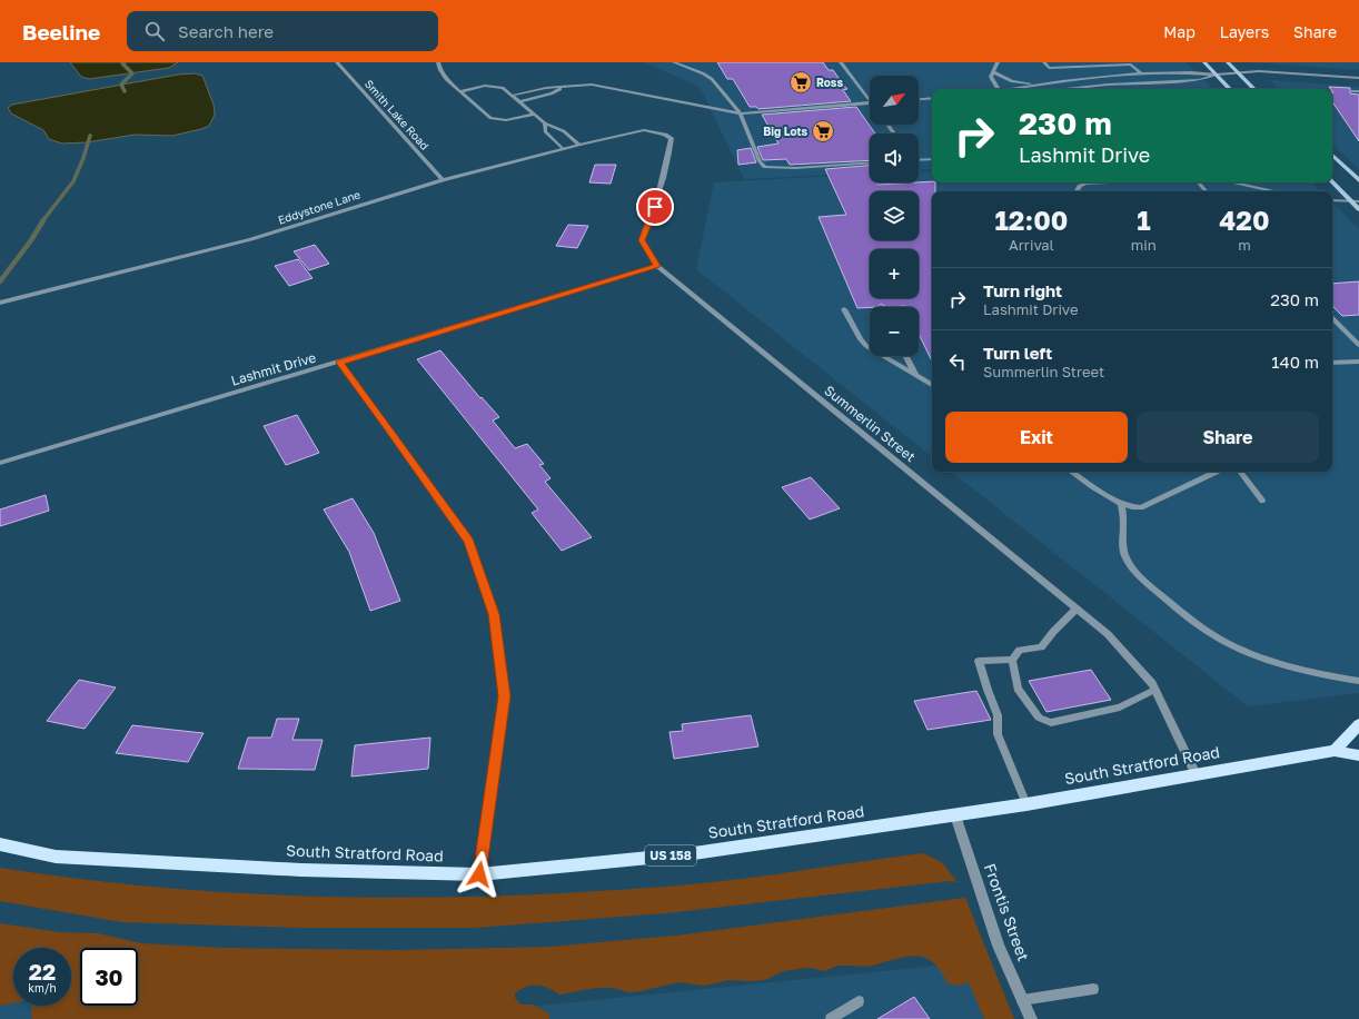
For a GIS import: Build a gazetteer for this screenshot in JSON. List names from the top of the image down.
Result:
{
  "streets": {
    "main road": ["South Stratford Road", "US 158"],
    "street": [
      "Smith Lake Road",
      "Eddystone Lane",
      "Lashmit Drive",
      "Summerlin Street",
      "Frontis Street"
    ]
  },
  "crossings": [
    ["Smith Lake Road", "Eddystone Lane"],
    ["Eddystone Lane", "Summerlin Street"],
    ["Lashmit Drive", "Summerlin Street"],
    ["Summerlin Street", "South Stratford Road"],
    ["South Stratford Road", "Frontis Street"]
  ],
  "places": {
    "supermarket": ["Ross", "Big Lots"]
  },
  "north": "top right",
  "page": {
    "header": "Beeline",
    "search": "Search here",
    "nav": ["Map", "Layers", "Share"],
    "map_buttons": ["+", "−"],
    "turn": ["230 m", "Lashmit Drive"],
    "eta": [
      "12:00",
      "Arrival",
      "1",
      "min",
      "420",
      "m"
    ],
    "list": [
      {
        "name": "Turn right",
        "note": "Lashmit Drive",
        "value": "230 m"
      },
      {
        "name": "Turn left",
        "note": "Summerlin Street",
        "value": "140 m"
      }
    ],
    "buttons": ["Exit", "Share"],
    "speed": "22 km/h",
    "limit": "30"
  }
}
